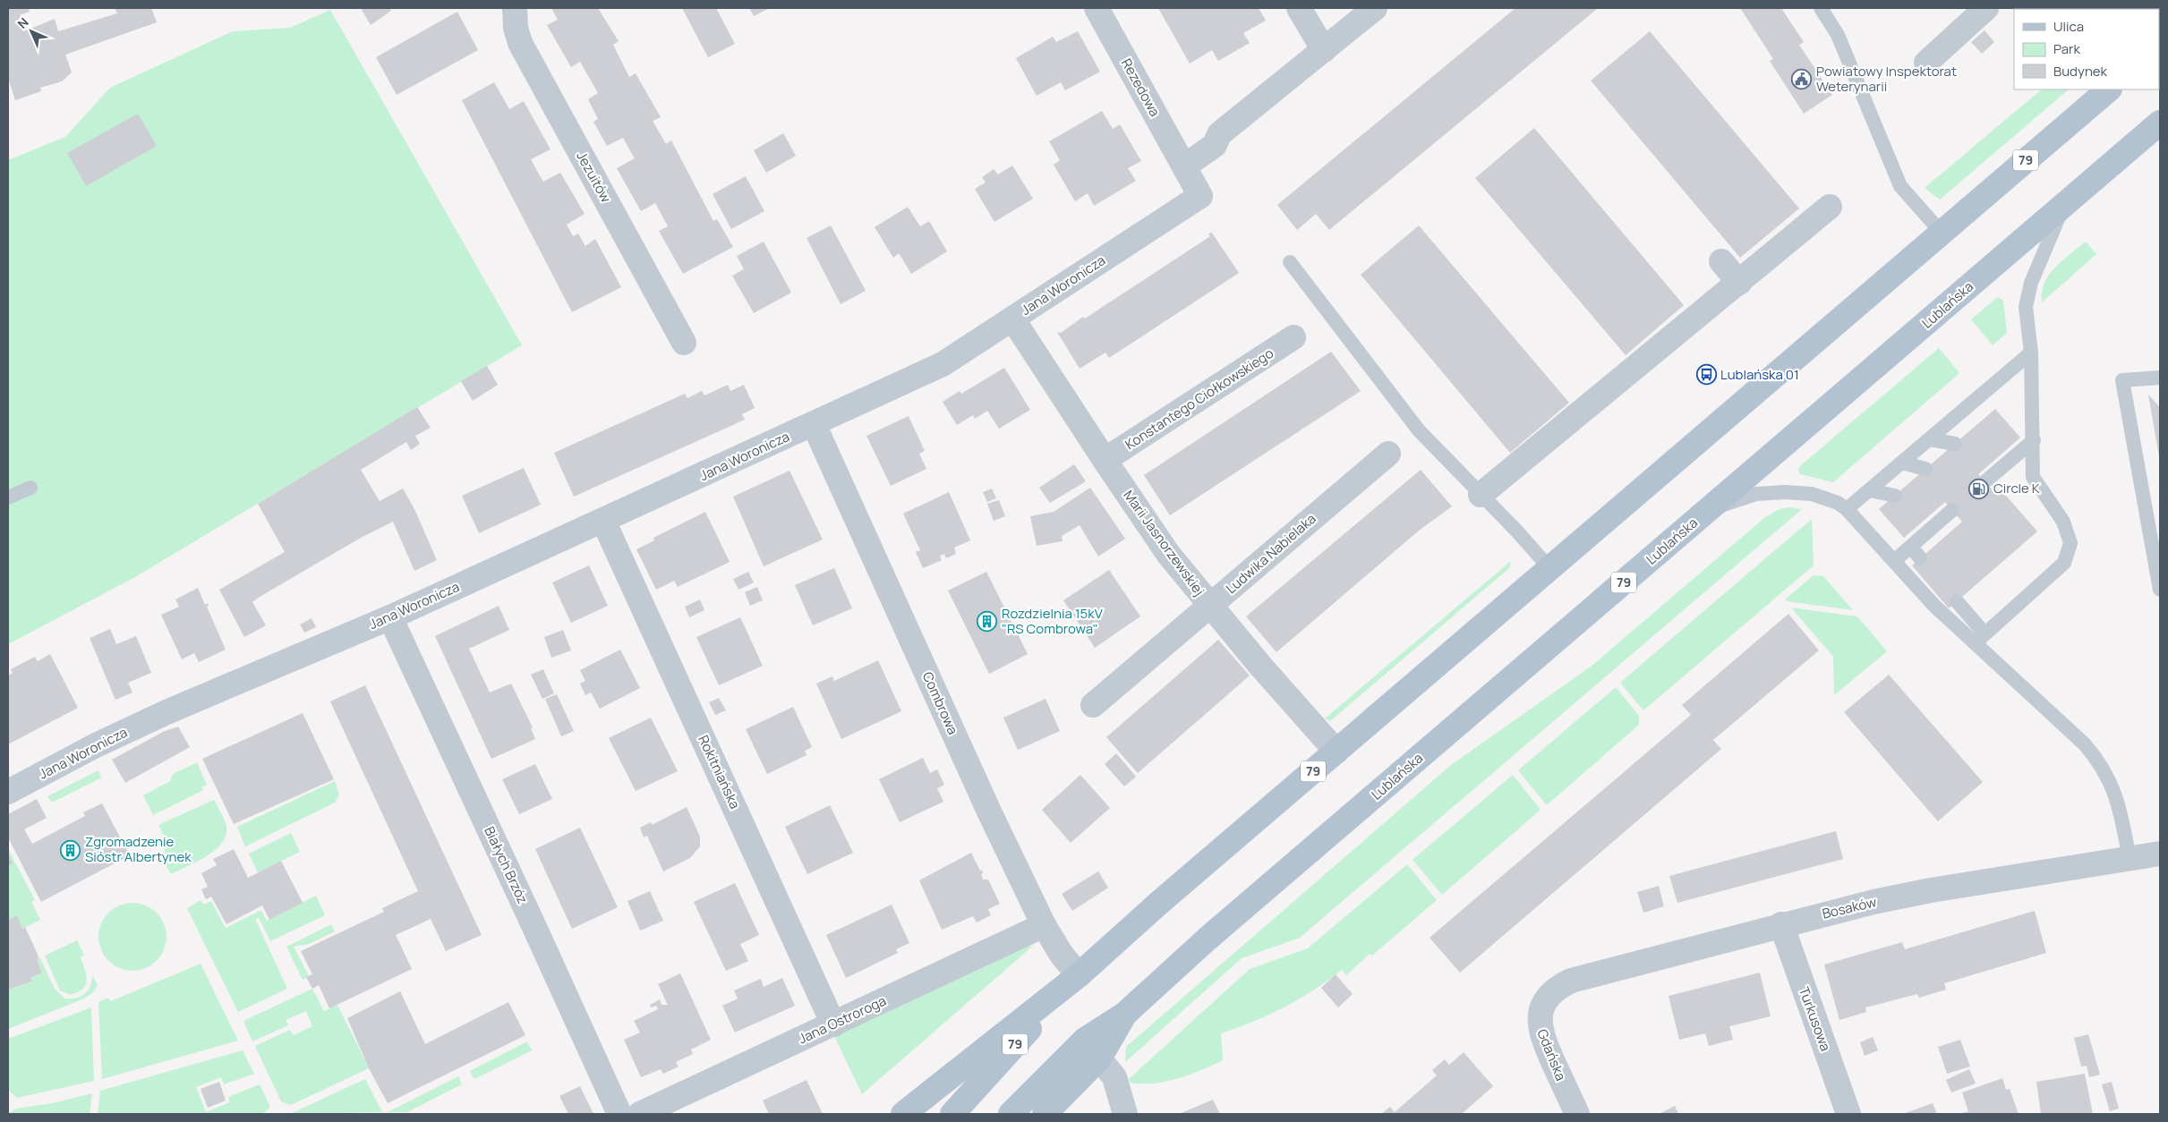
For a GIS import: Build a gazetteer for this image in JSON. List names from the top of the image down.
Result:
{
  "streets": {
    "main road": ["79", "Lublańska"],
    "street": [
      "Rezedowa",
      "Jezuitów",
      "Jana Woronicza",
      "Konstantego Ciołkowskiego",
      "Marii Jasnorzewskiej",
      "Ludwika Nabielaka",
      "Combrowa",
      "Rokitniańska",
      "Białych Brzóz",
      "Bosaków",
      "Turkusowa",
      "Jana Ostroroga",
      "Gdańska"
    ]
  },
  "crossings": [
    ["Rezedowa", "Jana Woronicza"],
    ["79", "Lublańska"],
    ["79", "Marii Jasnorzewskiej"],
    ["79", "Combrowa"],
    ["Jana Woronicza", "Marii Jasnorzewskiej"],
    ["Jana Woronicza", "Combrowa"],
    ["Jana Woronicza", "Rokitniańska"],
    ["Jana Woronicza", "Białych Brzóz"],
    ["Konstantego Ciołkowskiego", "Marii Jasnorzewskiej"],
    ["Marii Jasnorzewskiej", "Ludwika Nabielaka"],
    ["Combrowa", "Jana Ostroroga"],
    ["Rokitniańska", "Jana Ostroroga"],
    ["Bosaków", "Turkusowa"],
    ["Bosaków", "Gdańska"]
  ],
  "places": {
    "public building": ["Powiatowy Inspektorat Weterynarii"],
    "bus stop": ["Lublańska 01"],
    "fuel station": ["Circle K"],
    "building": ["Rozdzielnia 15kV \"RS Combrowa\"", "Zgromadzenie Sióstr Albertynek"]
  },
  "legend": ["Ulica", "Park", "Budynek"],
  "north": "top left"
}
